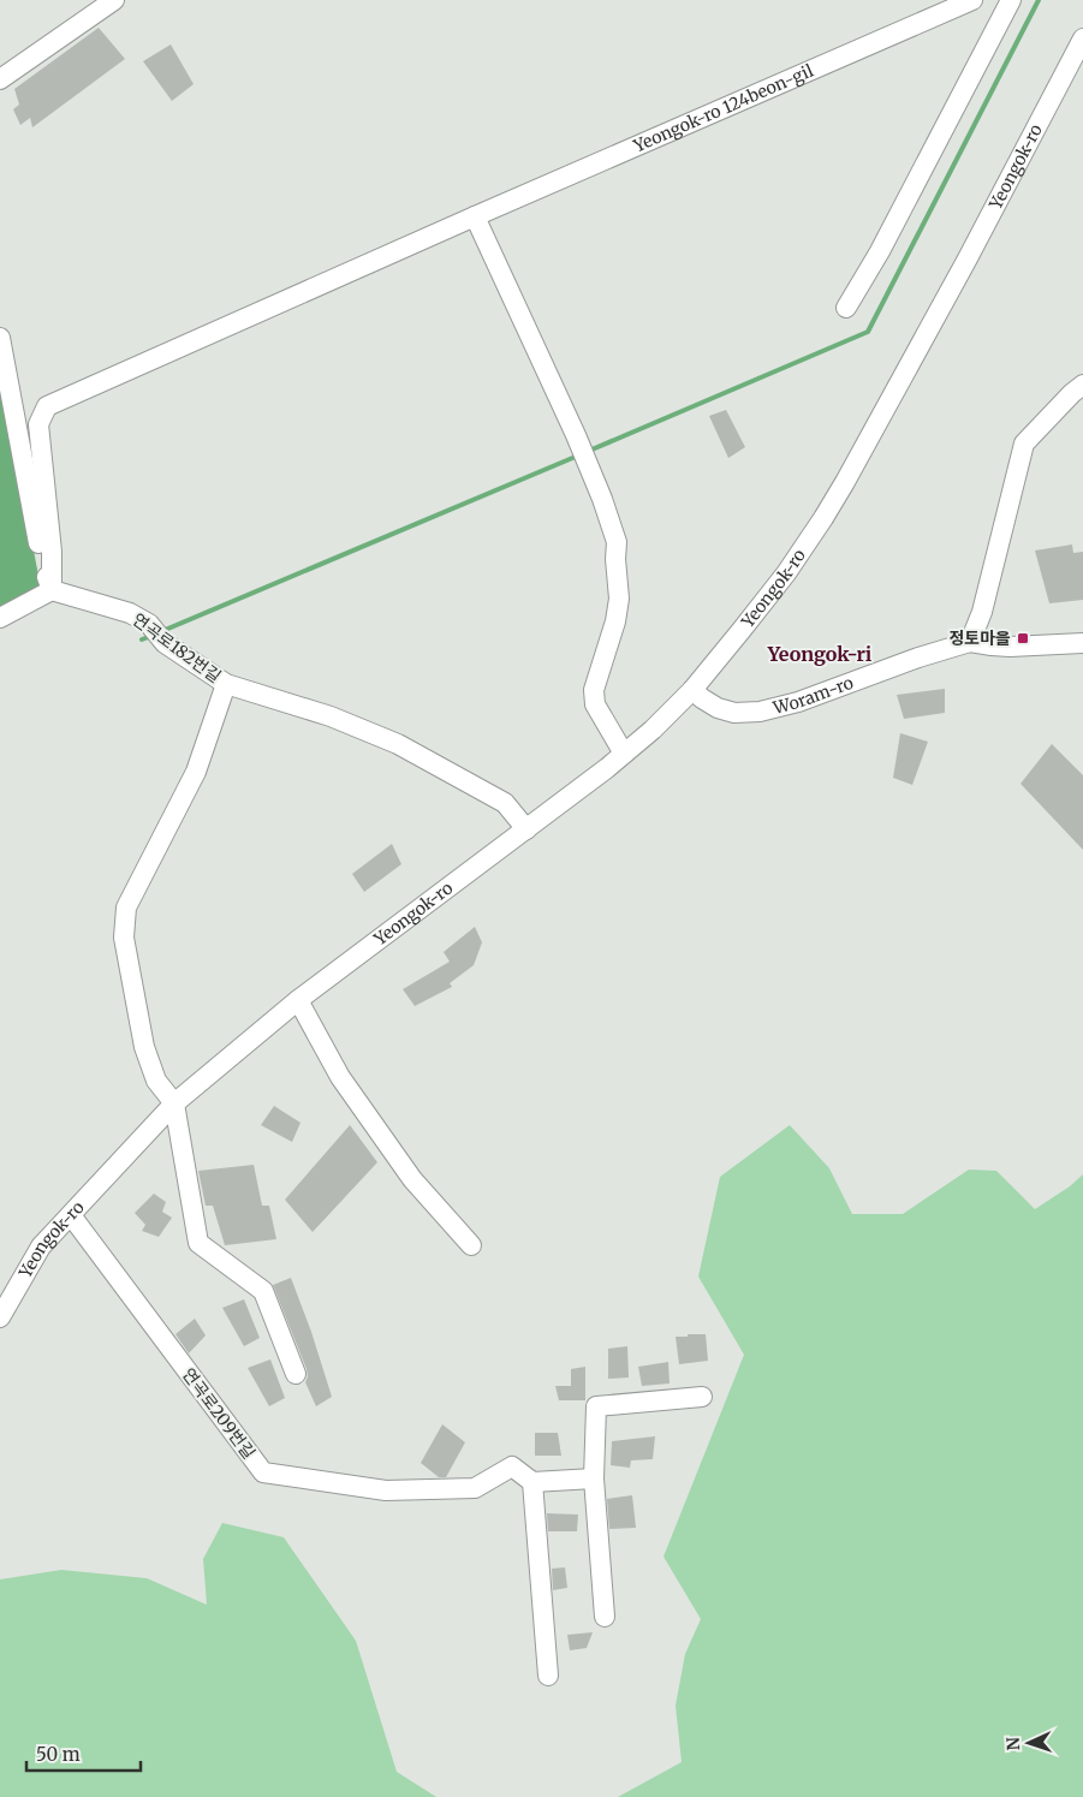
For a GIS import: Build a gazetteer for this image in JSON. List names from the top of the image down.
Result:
{
  "streets": {
    "street": [
      "Yeongok-ro 124beon-gil",
      "Yeongok-ro",
      "연곡로182번길",
      "Woram-ro",
      "연곡로209번길"
    ]
  },
  "crossings": [
    ["Yeongok-ro 124beon-gil", "연곡로182번길"],
    ["Yeongok-ro", "연곡로182번길"],
    ["Yeongok-ro", "Woram-ro"],
    ["Yeongok-ro", "연곡로209번길"]
  ],
  "districts": ["Yeongok-ri"],
  "places": {
    "transit": ["정토마을"]
  },
  "scale_bar": "50 m",
  "north": "left"
}
